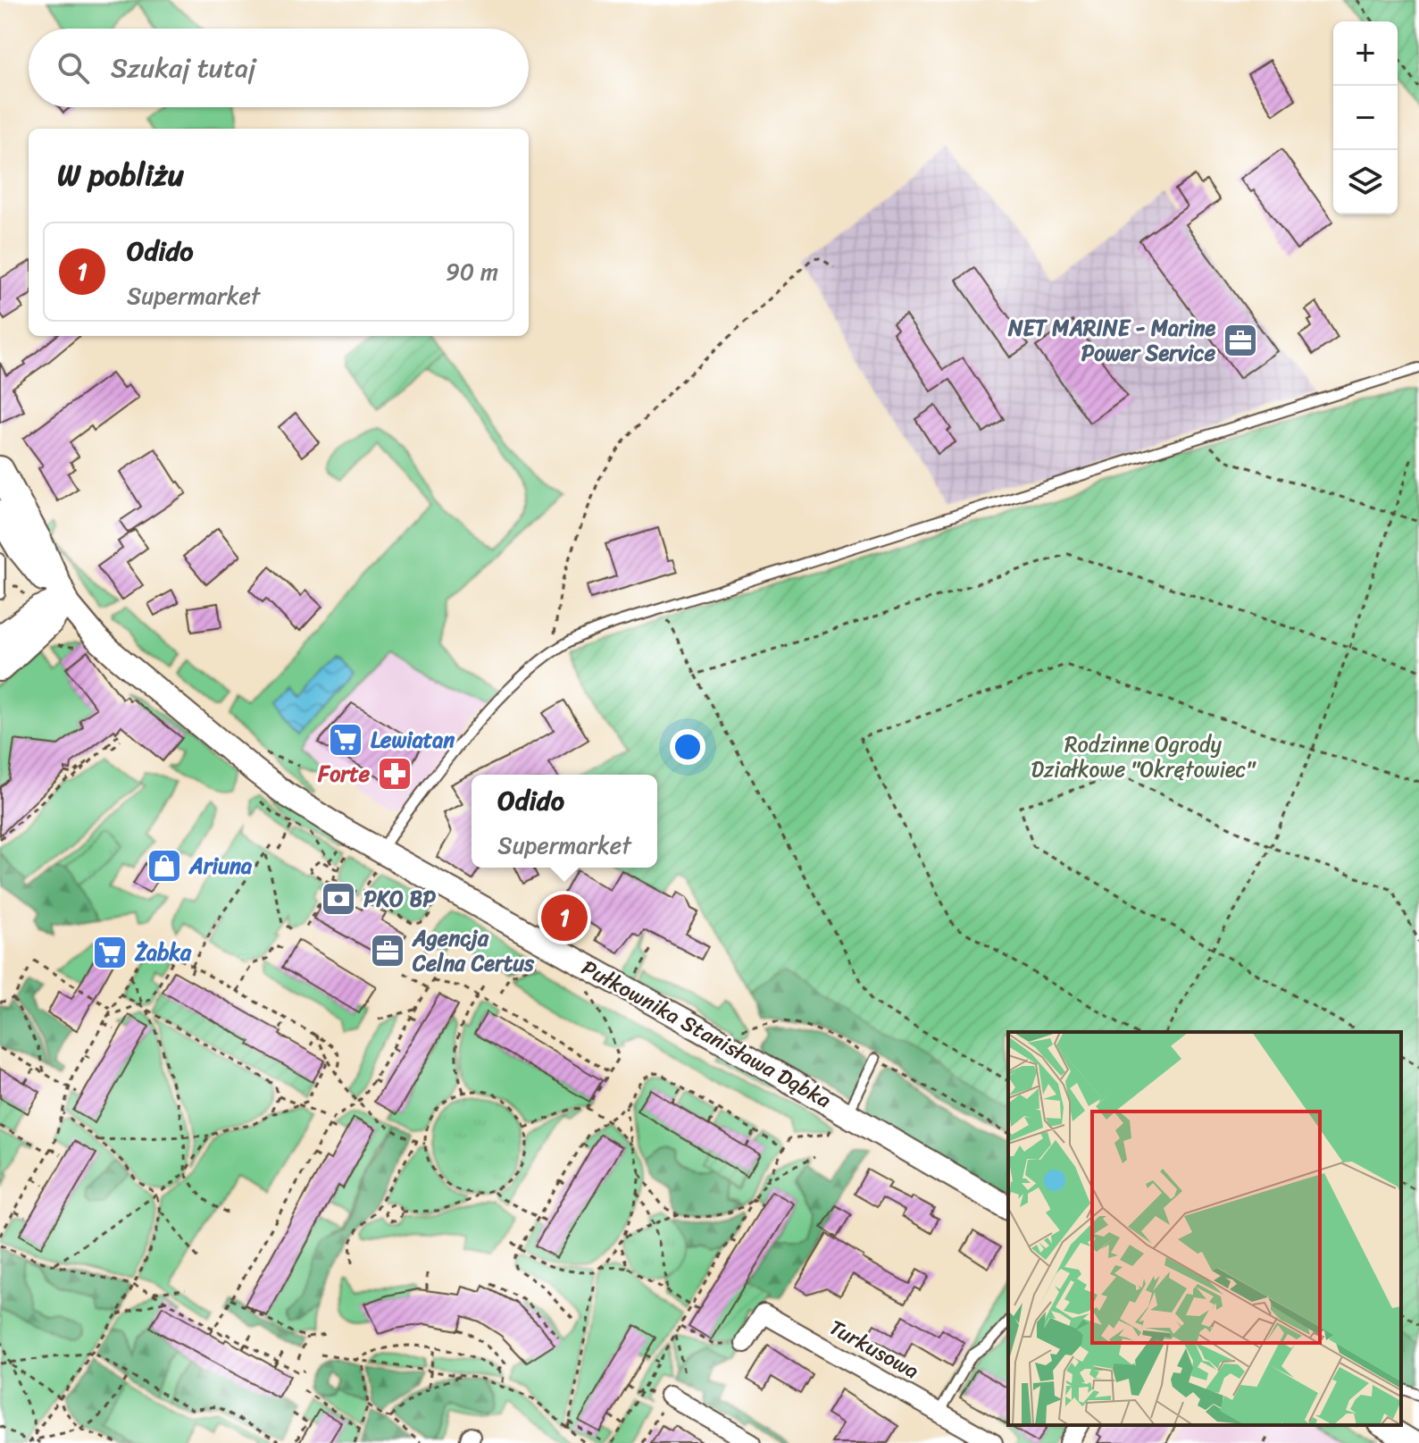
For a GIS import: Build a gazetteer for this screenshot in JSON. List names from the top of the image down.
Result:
{
  "streets": {
    "main road": ["Pułkownika Stanisława Dąbka"],
    "street": ["Turkusowa"]
  },
  "parks": ["Rodzinne Ogrody Działkowe \"Okrętowiec\""],
  "places": {
    "office": ["NET MARINE - Marine Power Service", "Agencja Celna Certus"],
    "supermarket": ["Lewiatan", "Żabka"],
    "pharmacy": ["Forte"],
    "shop": ["Ariuna"],
    "bank": ["PKO BP"]
  },
  "page": {
    "map_buttons": ["+", "−"],
    "search": "Szukaj tutaj",
    "heading": "W pobliżu",
    "list": [
      {
        "mark": "1",
        "name": "Odido",
        "note": "Supermarket",
        "value": "90 m"
      }
    ],
    "popup": ["Odido", "Supermarket"],
    "pins": "1"
  }
}
